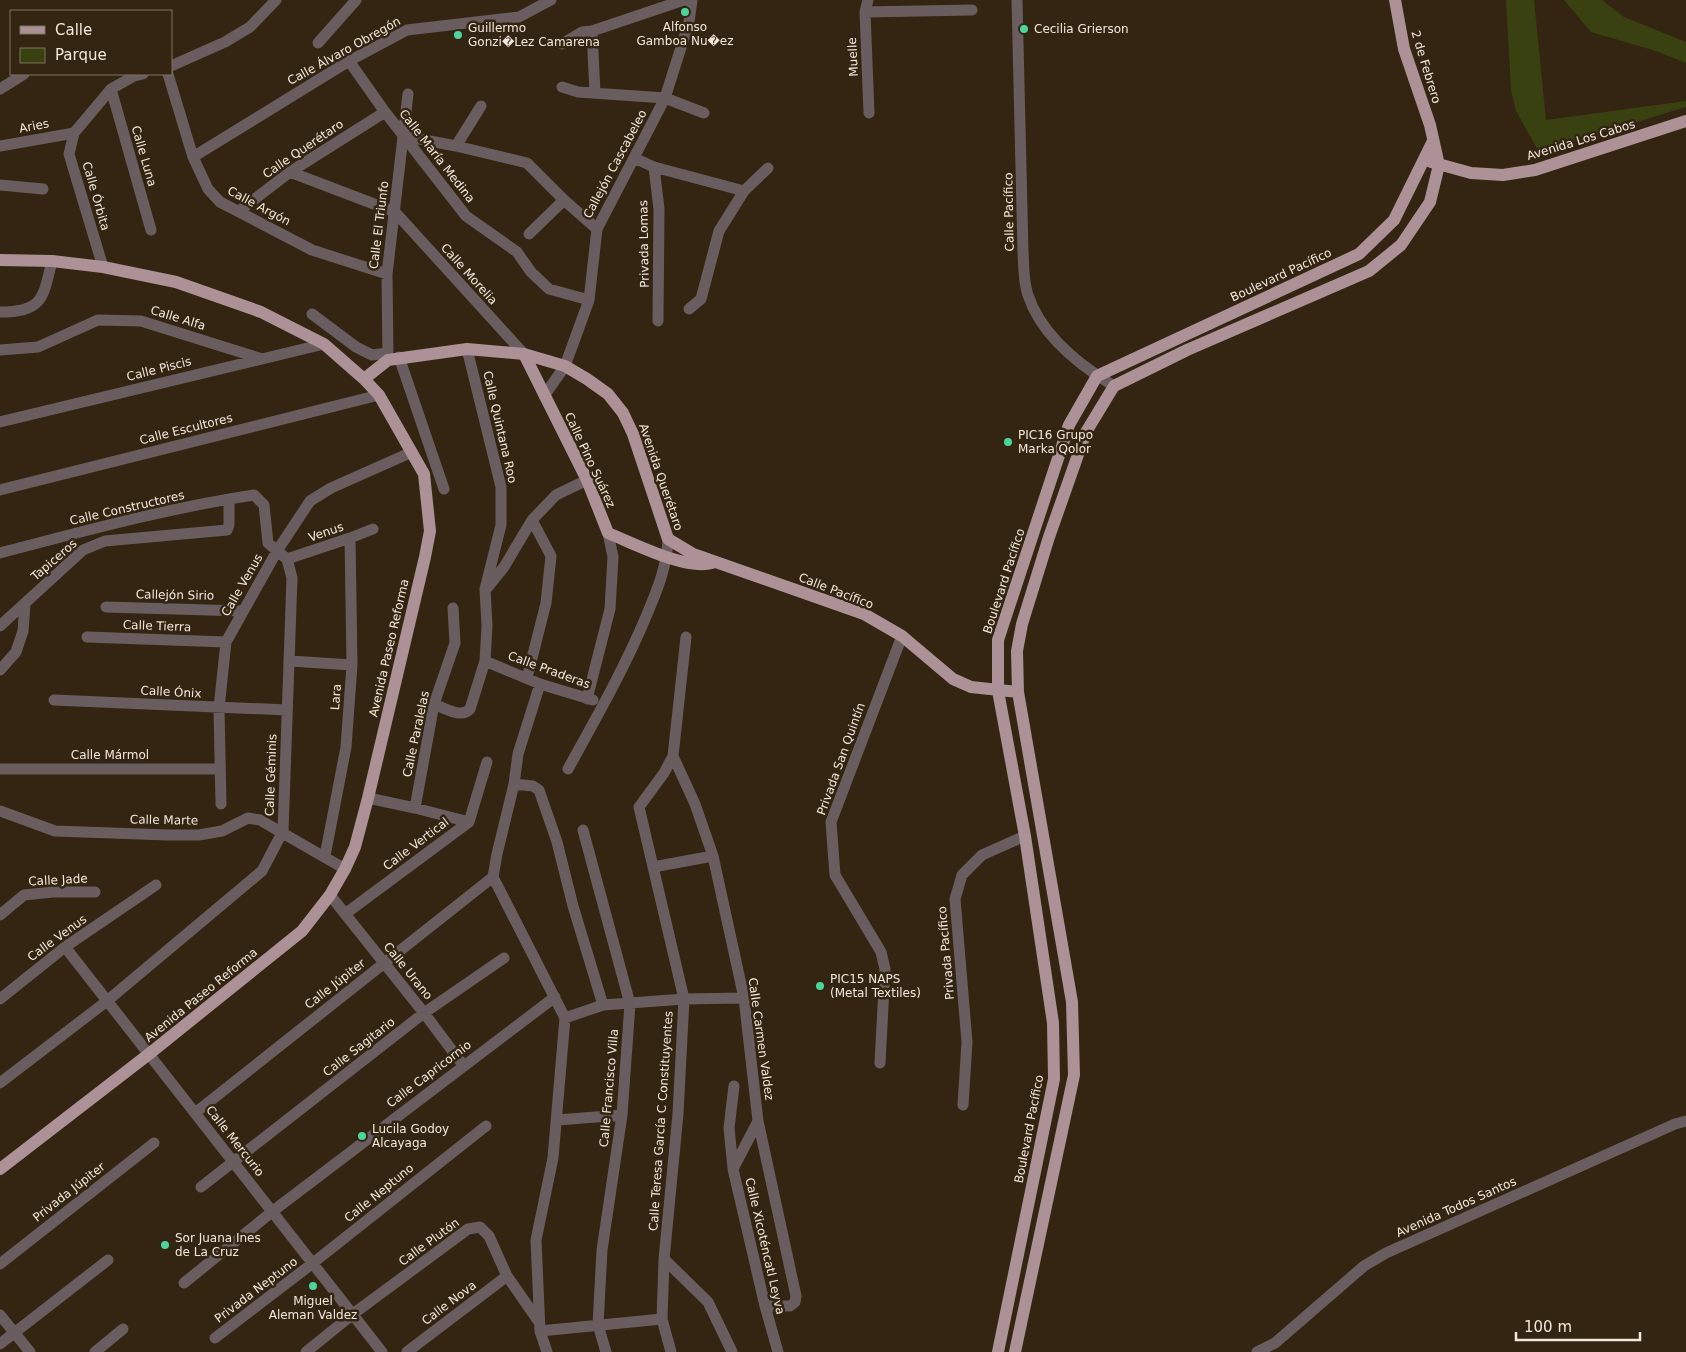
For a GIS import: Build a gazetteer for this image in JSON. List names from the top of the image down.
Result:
{
  "streets": {
    "main road": [
      "2 de Febrero",
      "Avenida Los Cabos",
      "Calle Pacífico",
      "Boulevard Pacífico",
      "Calle Pino Suárez",
      "Avenida Querétaro",
      "Avenida Paseo Reforma"
    ],
    "street": [
      "Calle Álvaro Obregón",
      "Muelle",
      "Aries",
      "Calle Querétaro",
      "Calle Luna",
      "Calle María Medina",
      "Callejón Cascabeleo",
      "Calle Órbita",
      "Calle Argón",
      "Calle El Triunfo",
      "Privada Lomas",
      "Calle Morelia",
      "Calle Alfa",
      "Calle Piscis",
      "Calle Quintana Roo",
      "Calle Escultores",
      "Calle Constructores",
      "Venus",
      "Tapiceros",
      "Calle Venus",
      "Callejón Sirio",
      "Calle Tierra",
      "Calle Praderas",
      "Calle Ónix",
      "Lara",
      "Calle Paralelas",
      "Calle Mármol",
      "Privada San Quintín",
      "Calle Géminis",
      "Calle Marte",
      "Calle Vertical",
      "Calle Jade",
      "Privada Pacífico",
      "Calle Urano",
      "Calle Júpiter",
      "Calle Carmen Valdez",
      "Calle Sagitario",
      "Calle Capricornio",
      "Calle Francisco Villa",
      "Calle Teresa García C Constituyentes",
      "Calle Mercurio",
      "Privada Júpiter",
      "Calle Neptuno",
      "Avenida Todos Santos",
      "Calle Plutón",
      "Calle Xicoténcatl Leyva",
      "Privada Neptuno",
      "Calle Nova"
    ]
  },
  "crossings": [
    ["Calle Álvaro Obregón", "Calle María Medina"],
    ["Calle Álvaro Obregón", "Calle Argón"],
    ["2 de Febrero", "Avenida Los Cabos"],
    ["Aries", "Calle Órbita"],
    ["Avenida Los Cabos", "Boulevard Pacífico"],
    ["Calle Querétaro", "Calle María Medina"],
    ["Calle Querétaro", "Calle Argón"],
    ["Calle María Medina", "Callejón Cascabeleo"],
    ["Calle María Medina", "Calle El Triunfo"],
    ["Callejón Cascabeleo", "Calle Pino Suárez"],
    ["Callejón Cascabeleo", "Avenida Querétaro"],
    ["Calle Órbita", "Avenida Paseo Reforma"],
    ["Calle Argón", "Calle El Triunfo"],
    ["Calle Pacífico", "Boulevard Pacífico"],
    ["Calle Pacífico", "Calle Pino Suárez"],
    ["Calle Pacífico", "Avenida Querétaro"],
    ["Calle Pacífico", "Privada San Quintín"],
    ["Calle El Triunfo", "Calle Morelia"],
    ["Calle El Triunfo", "Avenida Querétaro"],
    ["Calle Morelia", "Calle Pino Suárez"],
    ["Calle Morelia", "Avenida Querétaro"],
    ["Boulevard Pacífico", "Privada Pacífico"],
    ["Calle Alfa", "Calle Piscis"],
    ["Calle Piscis", "Avenida Paseo Reforma"],
    ["Calle Quintana Roo", "Avenida Querétaro"],
    ["Calle Quintana Roo", "Calle Praderas"],
    ["Calle Quintana Roo", "Calle Paralelas"],
    ["Calle Escultores", "Avenida Paseo Reforma"],
    ["Calle Pino Suárez", "Avenida Querétaro"],
    ["Calle Pino Suárez", "Calle Praderas"],
    ["Avenida Querétaro", "Avenida Paseo Reforma"],
    ["Avenida Querétaro", "Calle Praderas"],
    ["Calle Constructores", "Tapiceros"],
    ["Calle Constructores", "Calle Venus"],
    ["Venus", "Lara"],
    ["Venus", "Calle Géminis"],
    ["Calle Venus", "Callejón Sirio"],
    ["Calle Venus", "Calle Tierra"],
    ["Calle Venus", "Avenida Paseo Reforma"],
    ["Calle Venus", "Calle Ónix"],
    ["Calle Venus", "Calle Mármol"],
    ["Calle Venus", "Calle Mercurio"],
    ["Avenida Paseo Reforma", "Calle Marte"],
    ["Avenida Paseo Reforma", "Calle Vertical"],
    ["Avenida Paseo Reforma", "Calle Urano"],
    ["Avenida Paseo Reforma", "Calle Mercurio"],
    ["Calle Ónix", "Calle Géminis"],
    ["Lara", "Calle Marte"],
    ["Calle Paralelas", "Calle Vertical"],
    ["Calle Géminis", "Calle Marte"],
    ["Calle Géminis", "Calle Mercurio"],
    ["Calle Vertical", "Calle Urano"],
    ["Calle Urano", "Calle Júpiter"],
    ["Calle Urano", "Calle Sagitario"],
    ["Calle Urano", "Calle Capricornio"],
    ["Calle Júpiter", "Calle Mercurio"],
    ["Calle Carmen Valdez", "Calle Teresa García C Constituyentes"],
    ["Calle Carmen Valdez", "Calle Xicoténcatl Leyva"],
    ["Calle Sagitario", "Calle Mercurio"],
    ["Calle Capricornio", "Calle Mercurio"],
    ["Calle Mercurio", "Calle Neptuno"],
    ["Calle Mercurio", "Calle Plutón"],
    ["Calle Mercurio", "Privada Neptuno"],
    ["Calle Neptuno", "Privada Neptuno"],
    ["Calle Plutón", "Calle Nova"]
  ],
  "places": [
    "Alfonso Gamboa Nu�ez",
    "Cecilia Grierson",
    "Guillermo Gonzi�Lez Camarena",
    "PIC16 Grupo Marka Qolor",
    "PIC15 NAPS (Metal Textiles)",
    "Lucila Godoy Alcayaga",
    "Sor Juana Ines de La Cruz",
    "Miguel Aleman Valdez"
  ],
  "legend": ["Calle", "Parque"],
  "scale_bar": "100 m"
}
